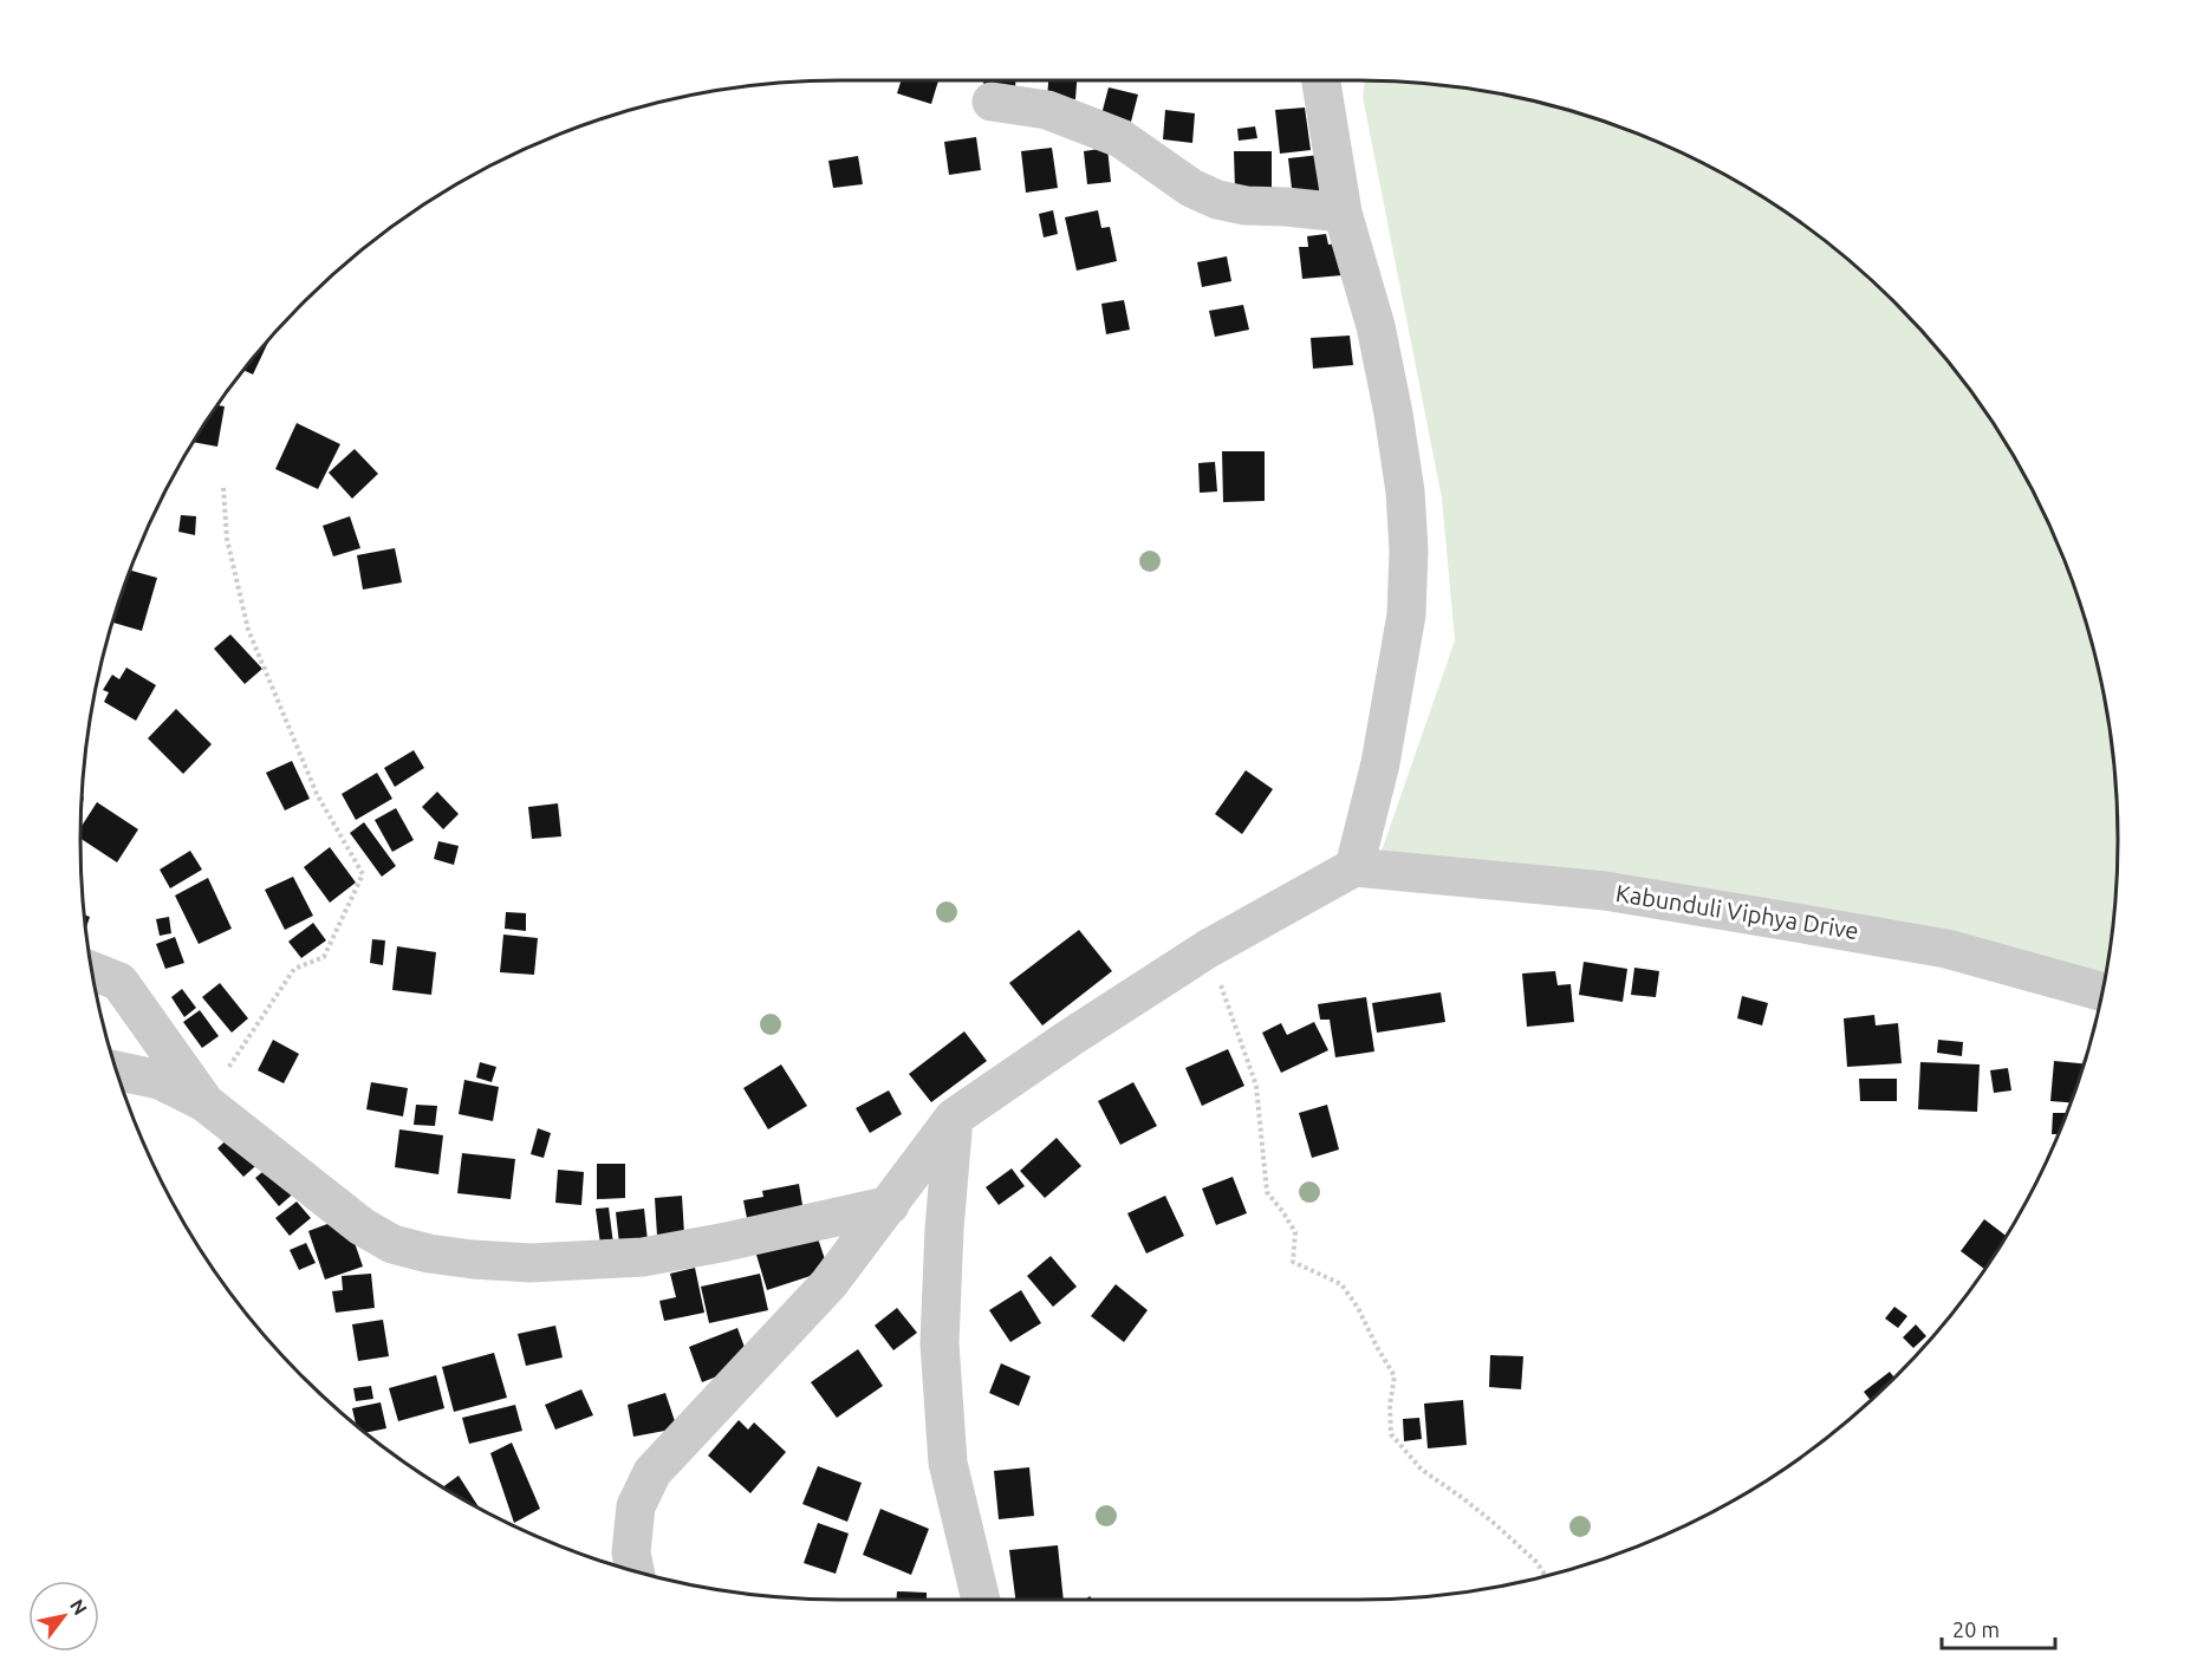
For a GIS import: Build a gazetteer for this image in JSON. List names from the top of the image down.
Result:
{
  "streets": {
    "street": ["Kabunduli Viphya Drive"]
  },
  "scale_bar": "20 m",
  "north": "top right"
}
